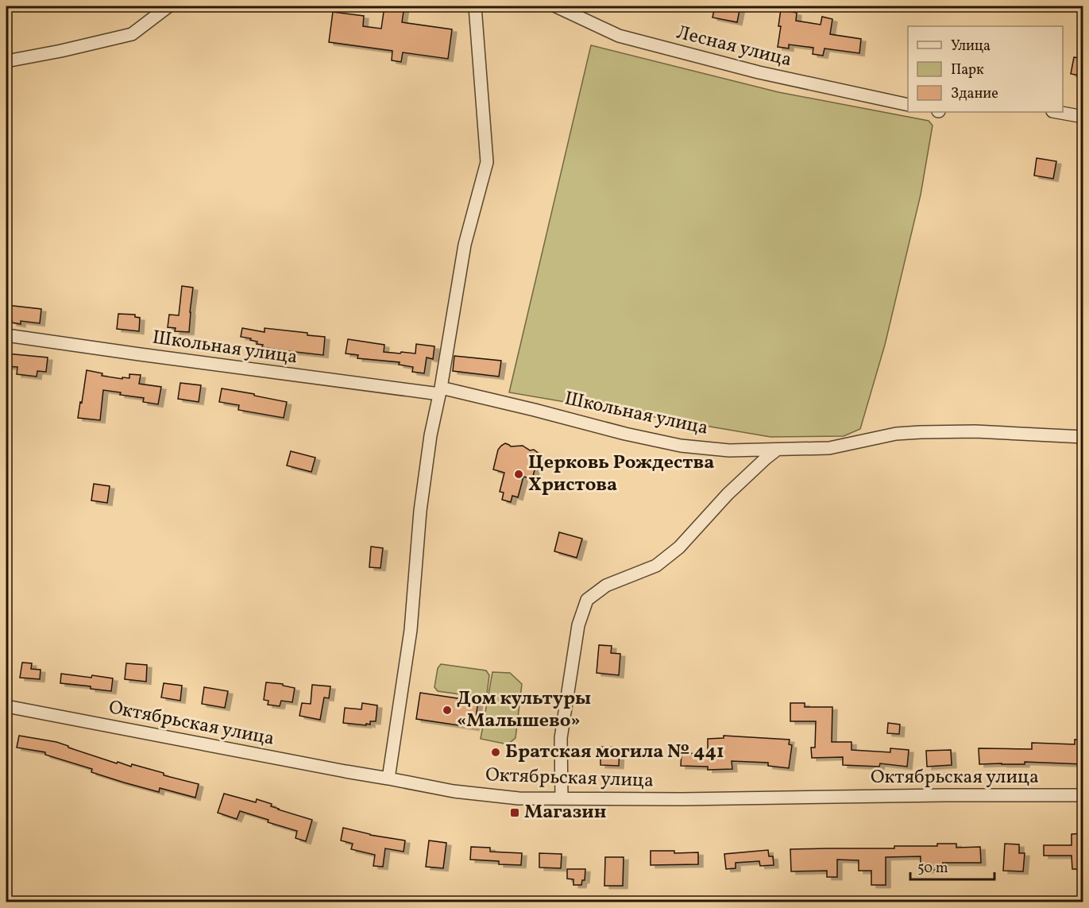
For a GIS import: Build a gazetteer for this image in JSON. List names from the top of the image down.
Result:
{
  "streets": {
    "street": ["Лесная улица", "Школьная улица", "Октябрьская улица"]
  },
  "places": {
    "other": ["Церковь Рождества Христова", "Дом культуры «Малышево»", "Братская могила № 441"],
    "transit": ["Магазин"]
  },
  "legend": ["Улица", "Парк", "Здание"],
  "scale_bar": "50 m"
}
